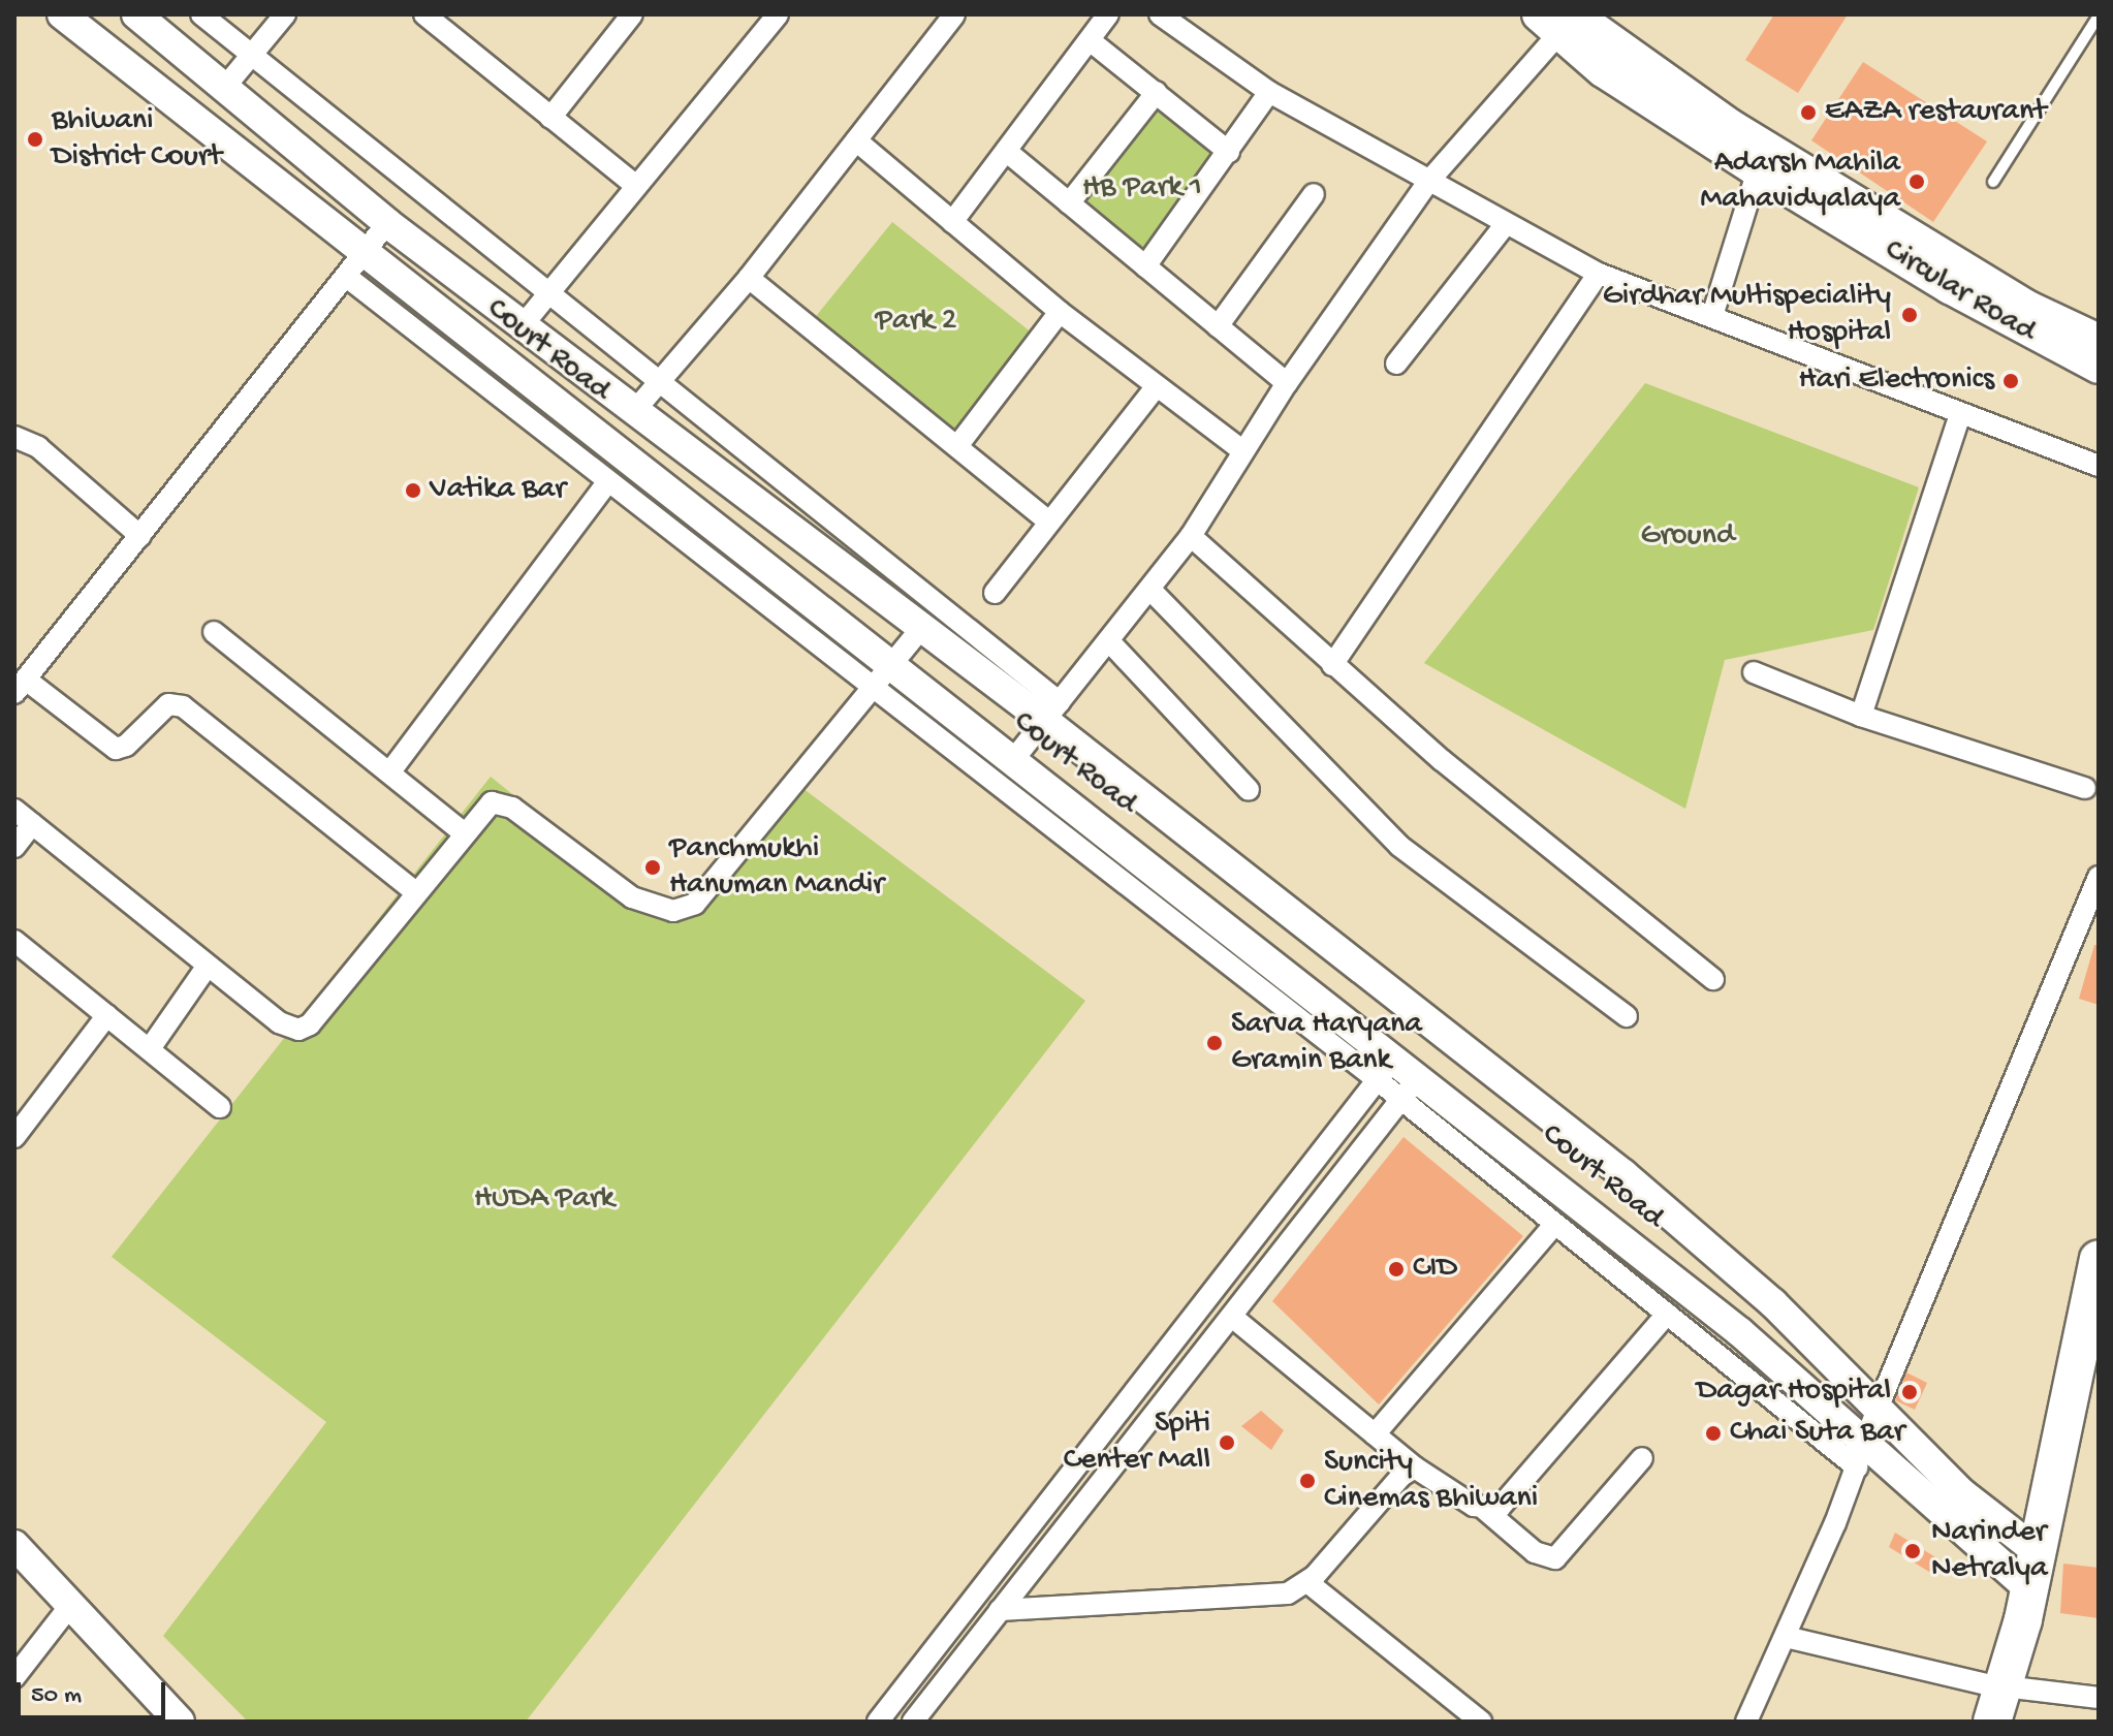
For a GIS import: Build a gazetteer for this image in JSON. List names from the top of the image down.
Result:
{
  "streets": {
    "main road": ["Circular Road"],
    "street": ["Court Road"]
  },
  "parks": [
    "HB Park 1",
    "Park 2",
    "Ground",
    "HUDA Park"
  ],
  "places": [
    "EAZA restaurant",
    "Bhiwani District Court",
    "Adarsh Mahila Mahavidyalaya",
    "Girdhar Multispeciality Hospital",
    "Hari Electronics",
    "Vatika Bar",
    "Panchmukhi Hanuman Mandir",
    "Sarva Haryana Gramin Bank",
    "CID",
    "Dagar Hospital",
    "Chai Suta Bar",
    "Spiti Center Mall",
    "Suncity Cinemas Bhiwani",
    "Narinder Netralya"
  ],
  "scale_bar": "50 m"
}
